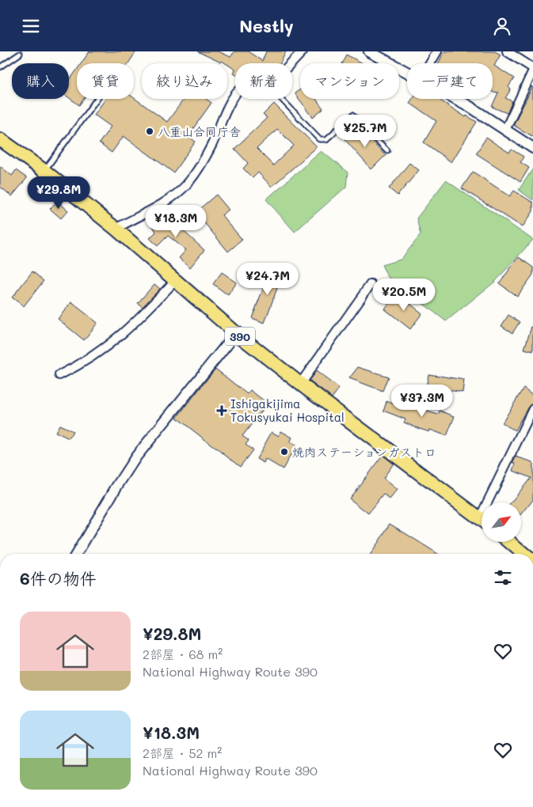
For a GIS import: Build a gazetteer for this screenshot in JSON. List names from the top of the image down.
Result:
{
  "streets": {
    "highway": ["390"]
  },
  "places": {
    "other": ["八重山合同庁舎", "焼肉ステーションガストロ"],
    "health": ["Ishigakijima Tokusyukai Hospital"]
  },
  "north": "top right",
  "page": {
    "header": "Nestly",
    "chip": [
      "購入",
      "賃貸",
      "絞り込み",
      "新着",
      "マンション",
      "一戸建て"
    ],
    "price": [
      "¥25.7M",
      "¥29.8M",
      "¥18.3M",
      "¥24.7M",
      "¥20.5M",
      "¥37.3M"
    ],
    "heading": "6件の物件",
    "list": [
      {
        "name": "¥29.8M",
        "note": "2部屋 · 68 m² · National Highway Route 390"
      },
      {
        "name": "¥18.3M",
        "note": "2部屋 · 52 m² · National Highway Route 390"
      }
    ]
  }
}
